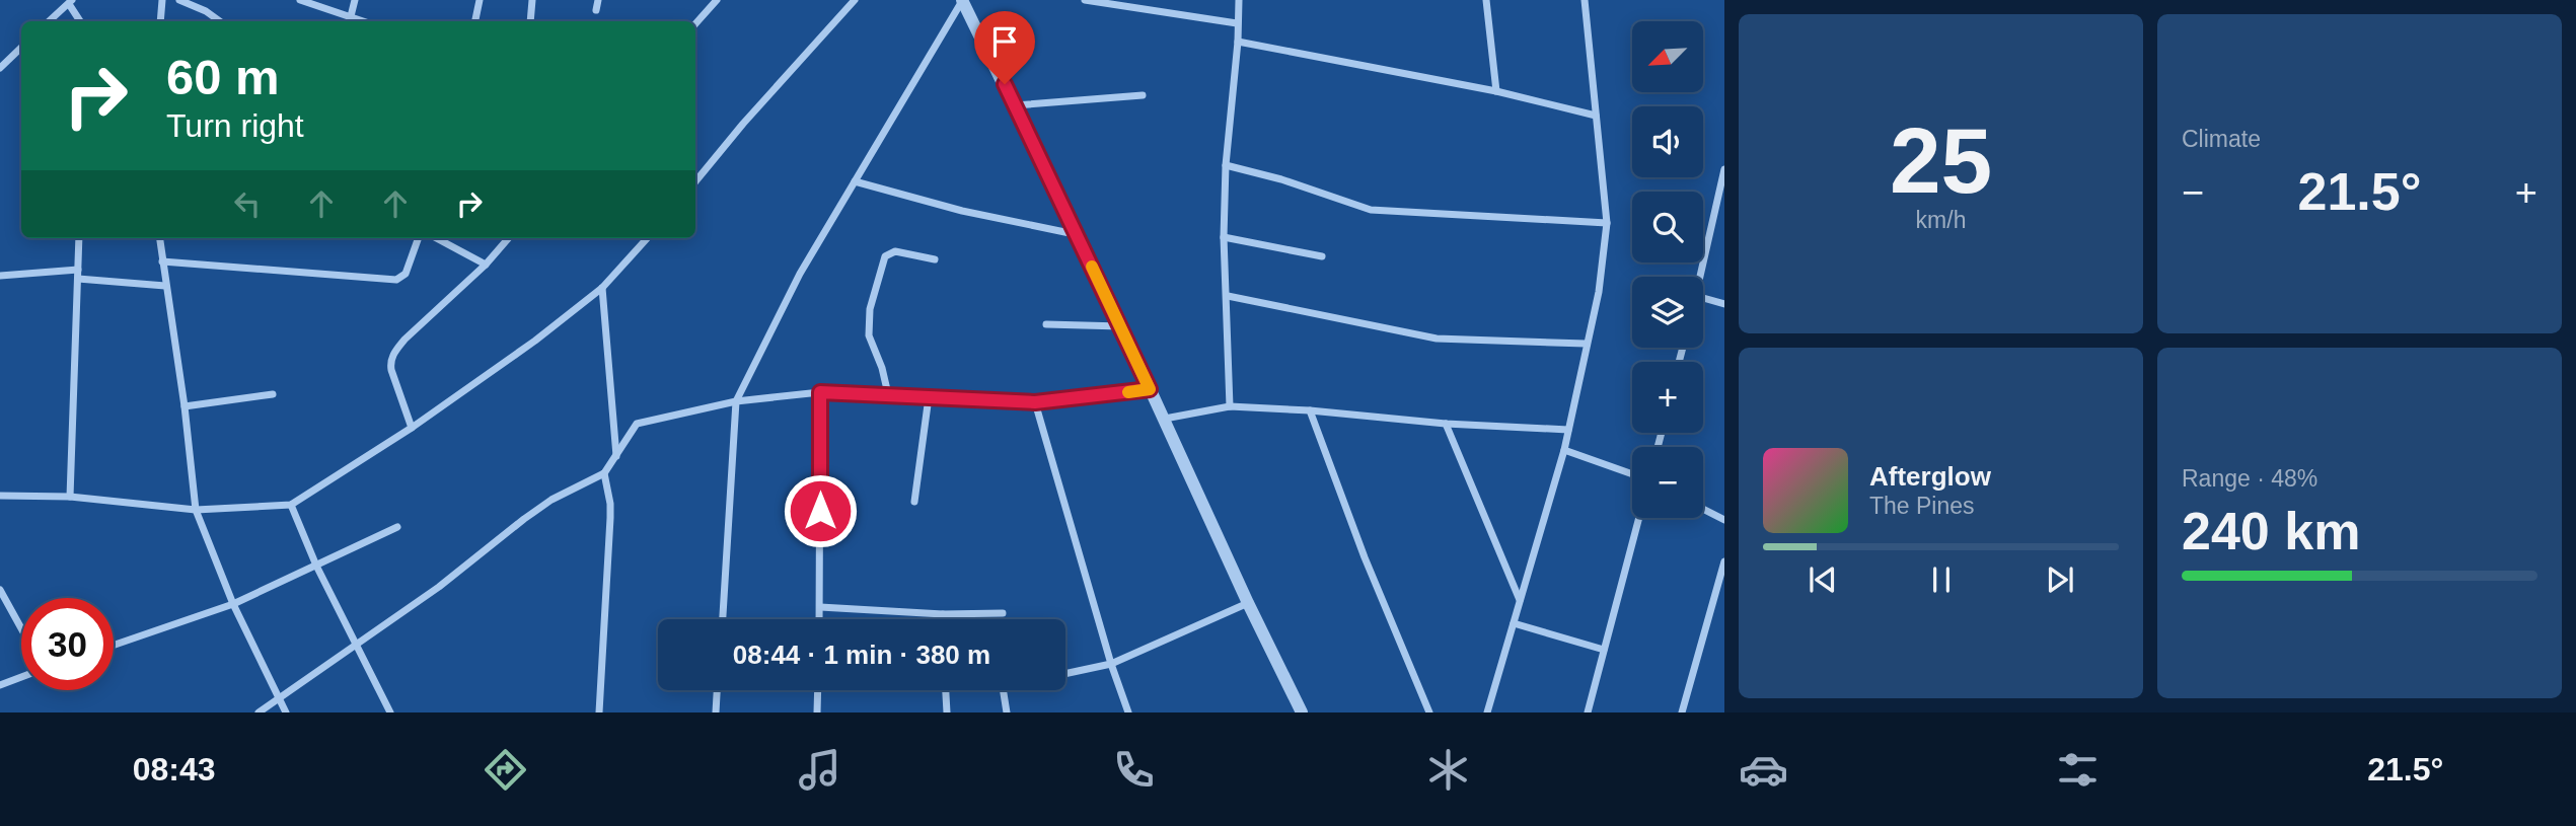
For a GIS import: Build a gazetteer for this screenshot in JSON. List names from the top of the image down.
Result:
{
  "north": "bottom left",
  "page": {
    "tile": [
      ["25", "km/h"],
      "Climate",
      ["Range · 48%", "240 km"]
    ],
    "map_buttons": ["+", "−"],
    "turn": ["60 m", "Turn right"],
    "heat": ["−", "21.5°", "+"],
    "song": ["Afterglow", "The Pines"],
    "limit": "30",
    "trip": "08:44 · 1 min · 380 m",
    "tabs": ["08:43", "21.5°"]
  }
}
